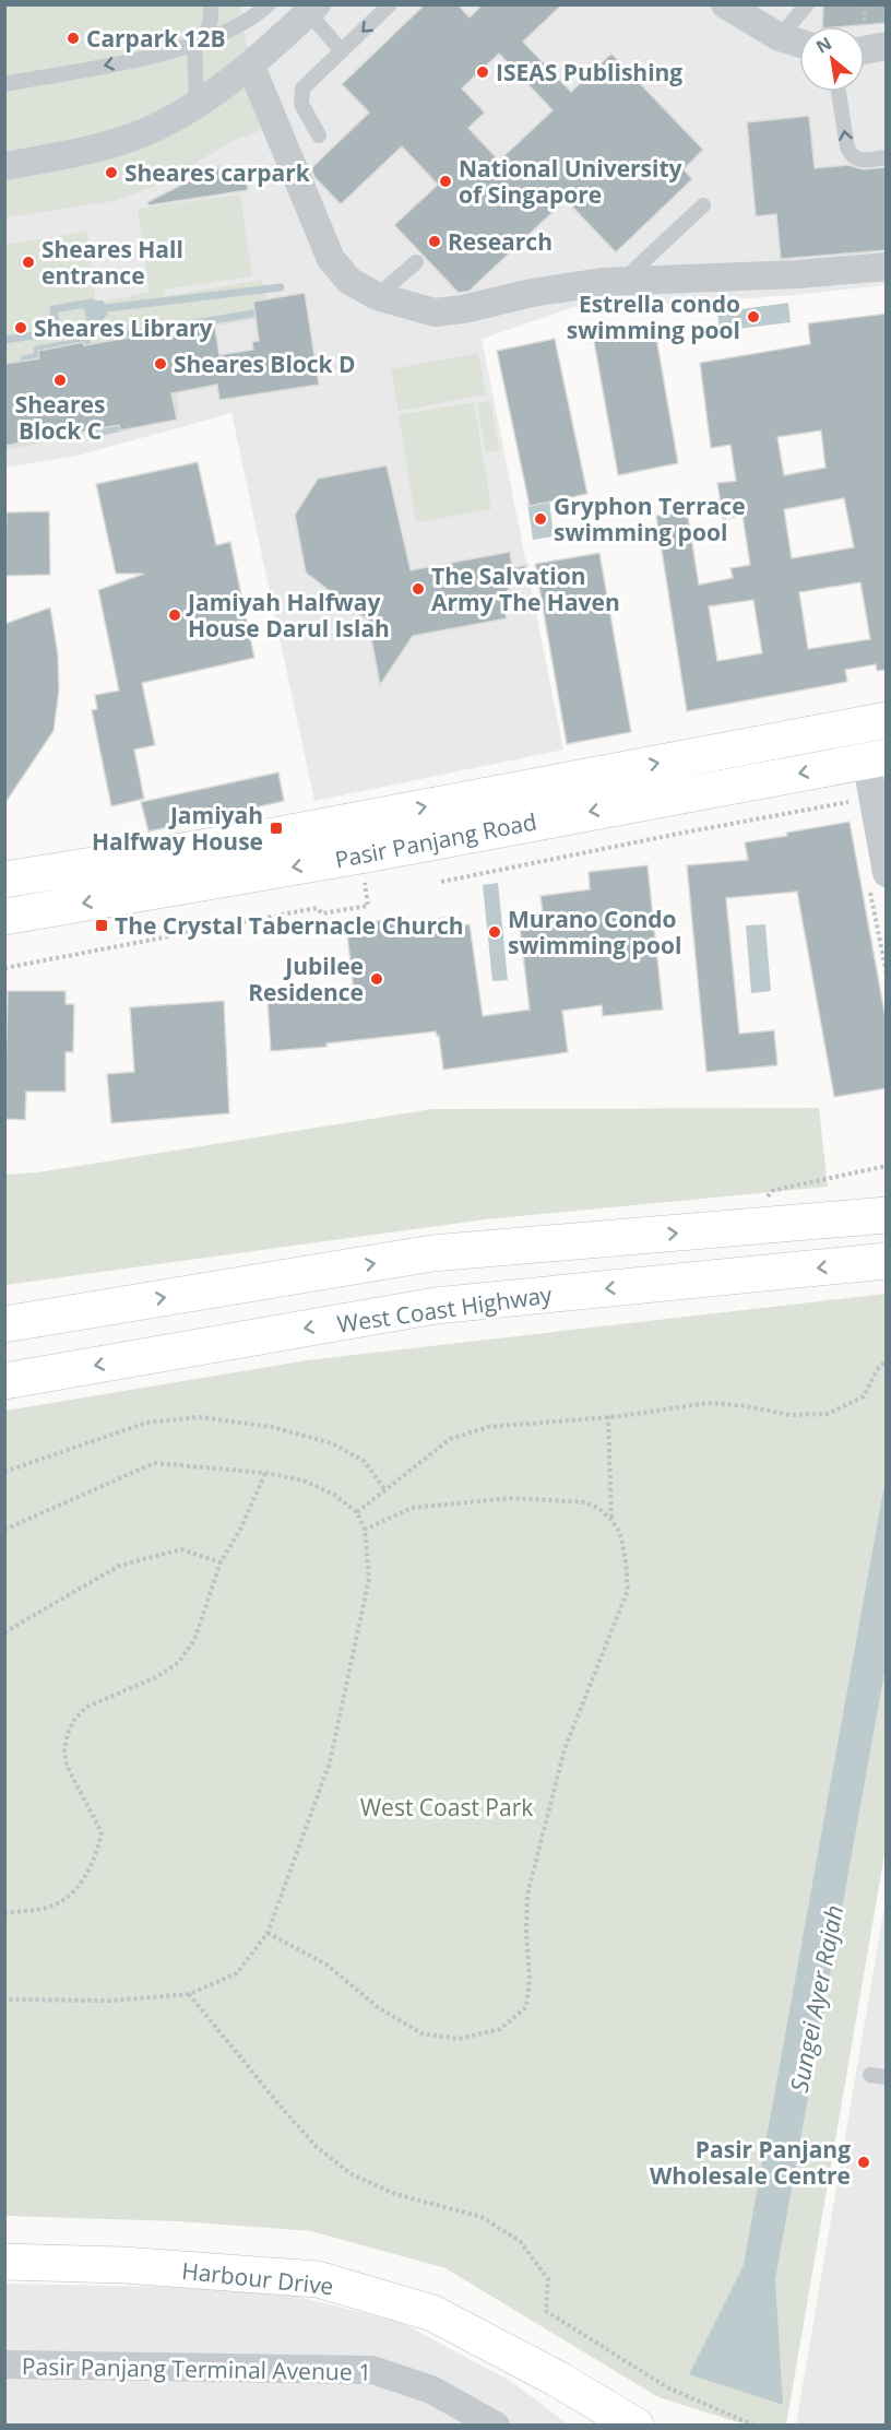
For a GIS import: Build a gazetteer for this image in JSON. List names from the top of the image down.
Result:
{
  "streets": {
    "main road": ["Pasir Panjang Road", "West Coast Highway", "Harbour Drive"],
    "street": ["Pasir Panjang Terminal Avenue 1"]
  },
  "water": ["Sungei Ayer Rajah"],
  "parks": ["West Coast Park"],
  "places": {
    "other": [
      "Carpark 12B",
      "ISEAS Publishing",
      "Sheares carpark",
      "National University of Singapore",
      "Research",
      "Sheares Hall entrance",
      "Estrella condo swimming pool",
      "Sheares Library",
      "Sheares Block D",
      "Sheares Block C",
      "Gryphon Terrace swimming pool",
      "The Salvation Army The Haven",
      "Jamiyah Halfway House Darul Islah",
      "Murano Condo swimming pool",
      "Jubilee Residence",
      "Pasir Panjang Wholesale Centre"
    ],
    "transit": ["Jamiyah Halfway House", "The Crystal Tabernacle Church"]
  },
  "north": "top left"
}
